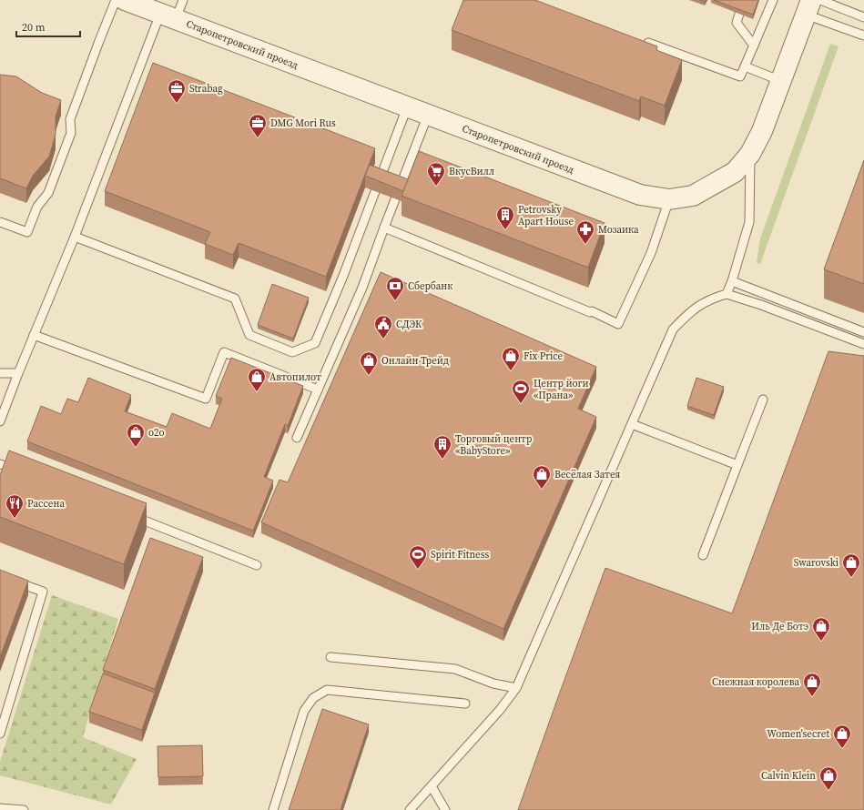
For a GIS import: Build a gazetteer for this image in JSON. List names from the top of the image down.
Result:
{
  "streets": {
    "street": ["Старопетровский проезд"]
  },
  "places": {
    "office": ["Strabag", "DMG Mori Rus"],
    "supermarket": ["ВкусВилл"],
    "building": ["Petrovsky Apart House", "Торговый центр «BabyStore»"],
    "pharmacy": ["Мозаика"],
    "bank": ["Сбербанк"],
    "public building": ["СДЭК"],
    "shop": [
      "Fix Price",
      "Онлайн Трейд",
      "Автопилот",
      "o2o",
      "Весёлая Затея",
      "Swarovski",
      "Иль Де Ботэ",
      "Снежная королева",
      "Women'secret",
      "Calvin Klein"
    ],
    "sports": ["Центр йоги «Прана»", "Spirit Fitness"],
    "restaurant": ["Рассена"]
  },
  "scale_bar": "20 m"
}
